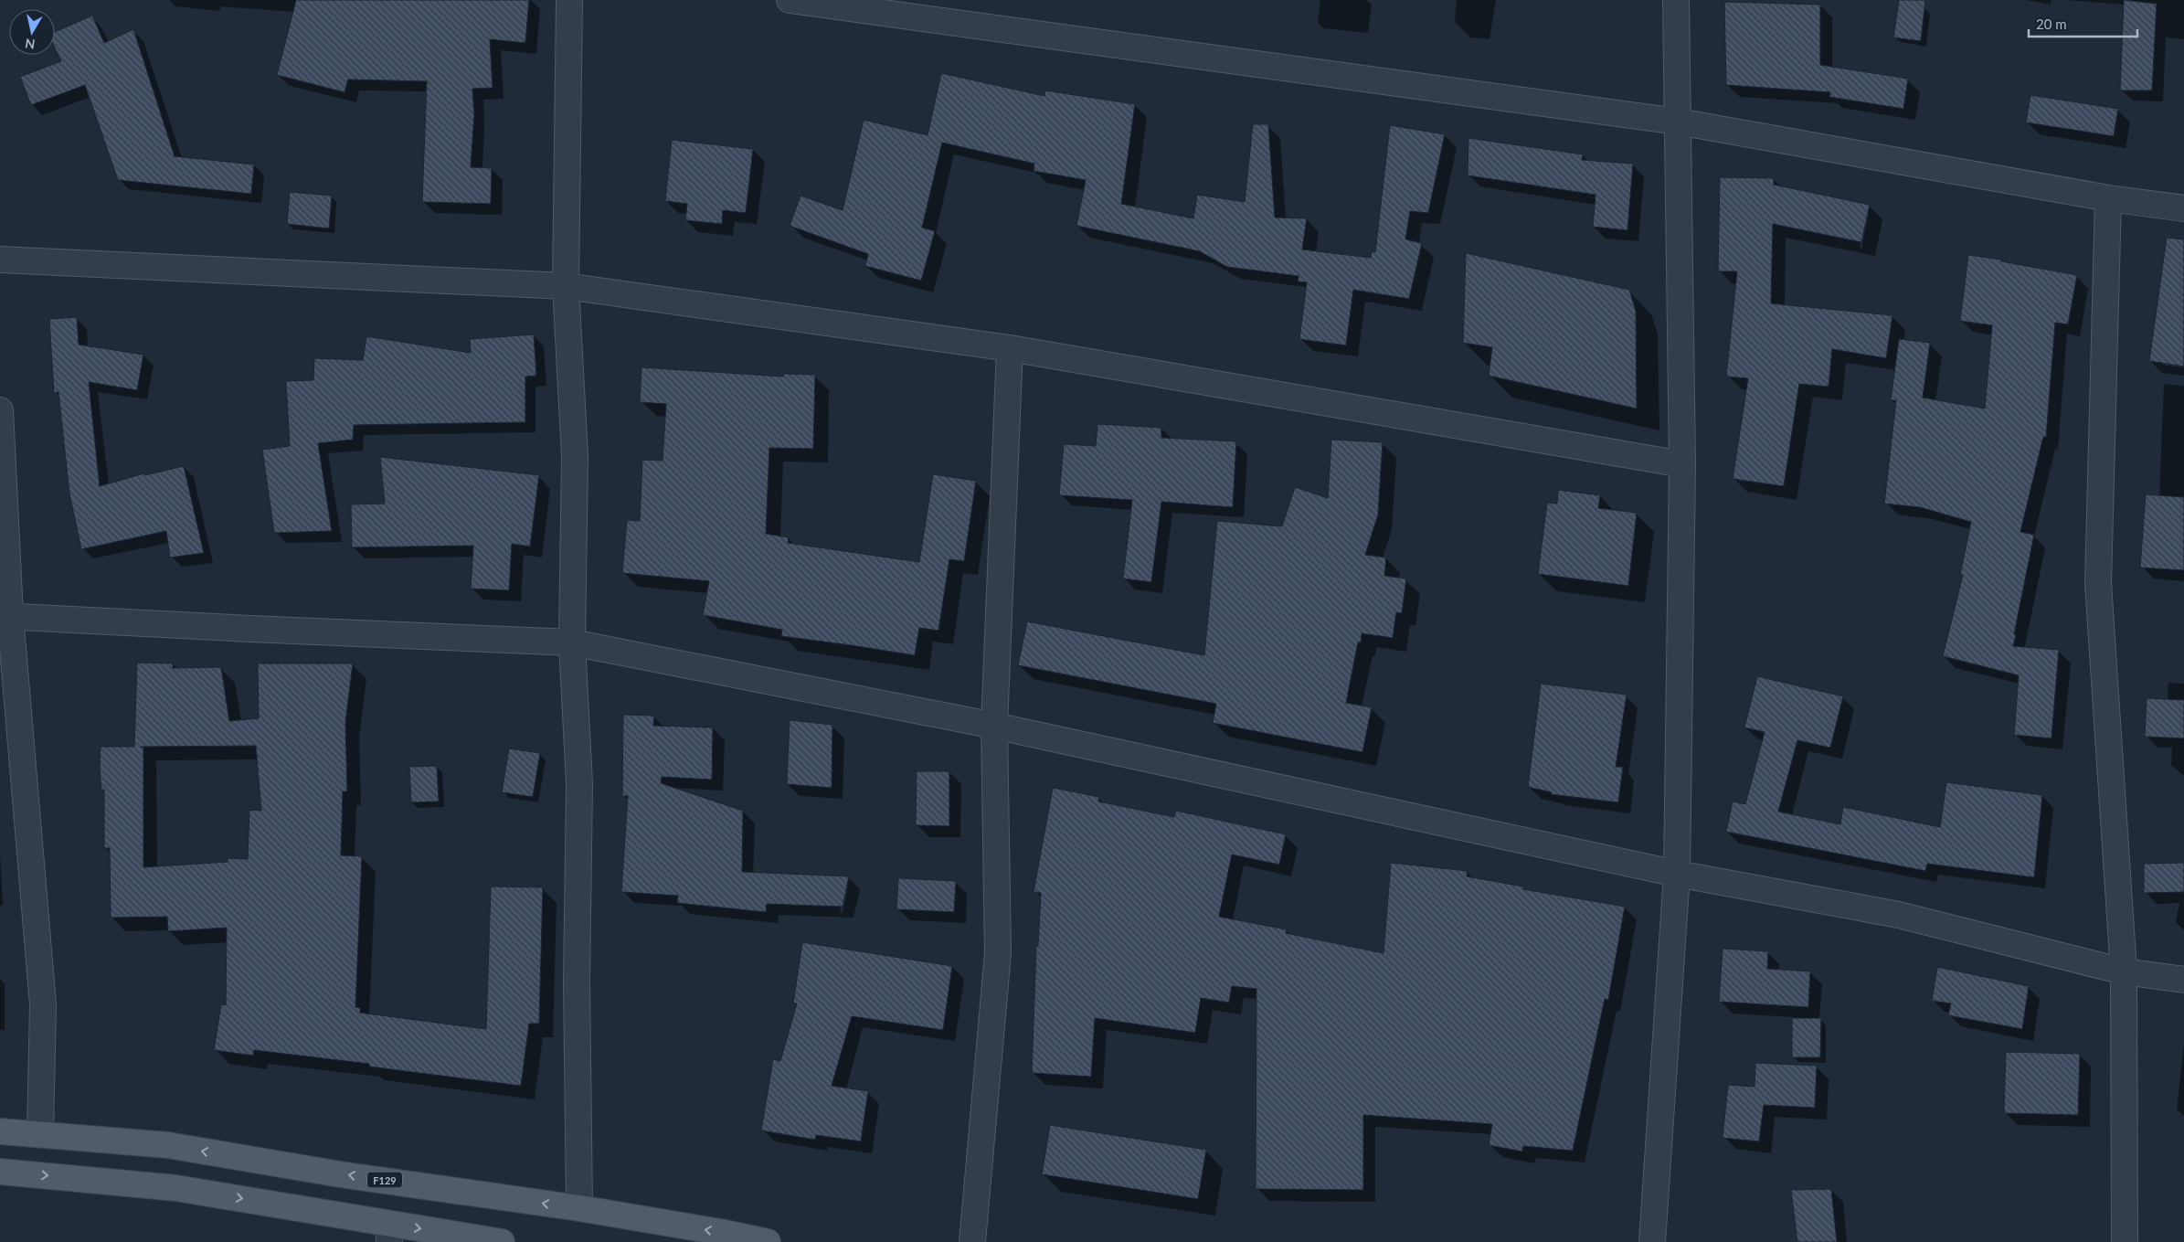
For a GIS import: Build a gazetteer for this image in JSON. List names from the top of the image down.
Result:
{
  "streets": {
    "main road": ["F129"]
  },
  "scale_bar": "20 m",
  "north": "bottom"
}
